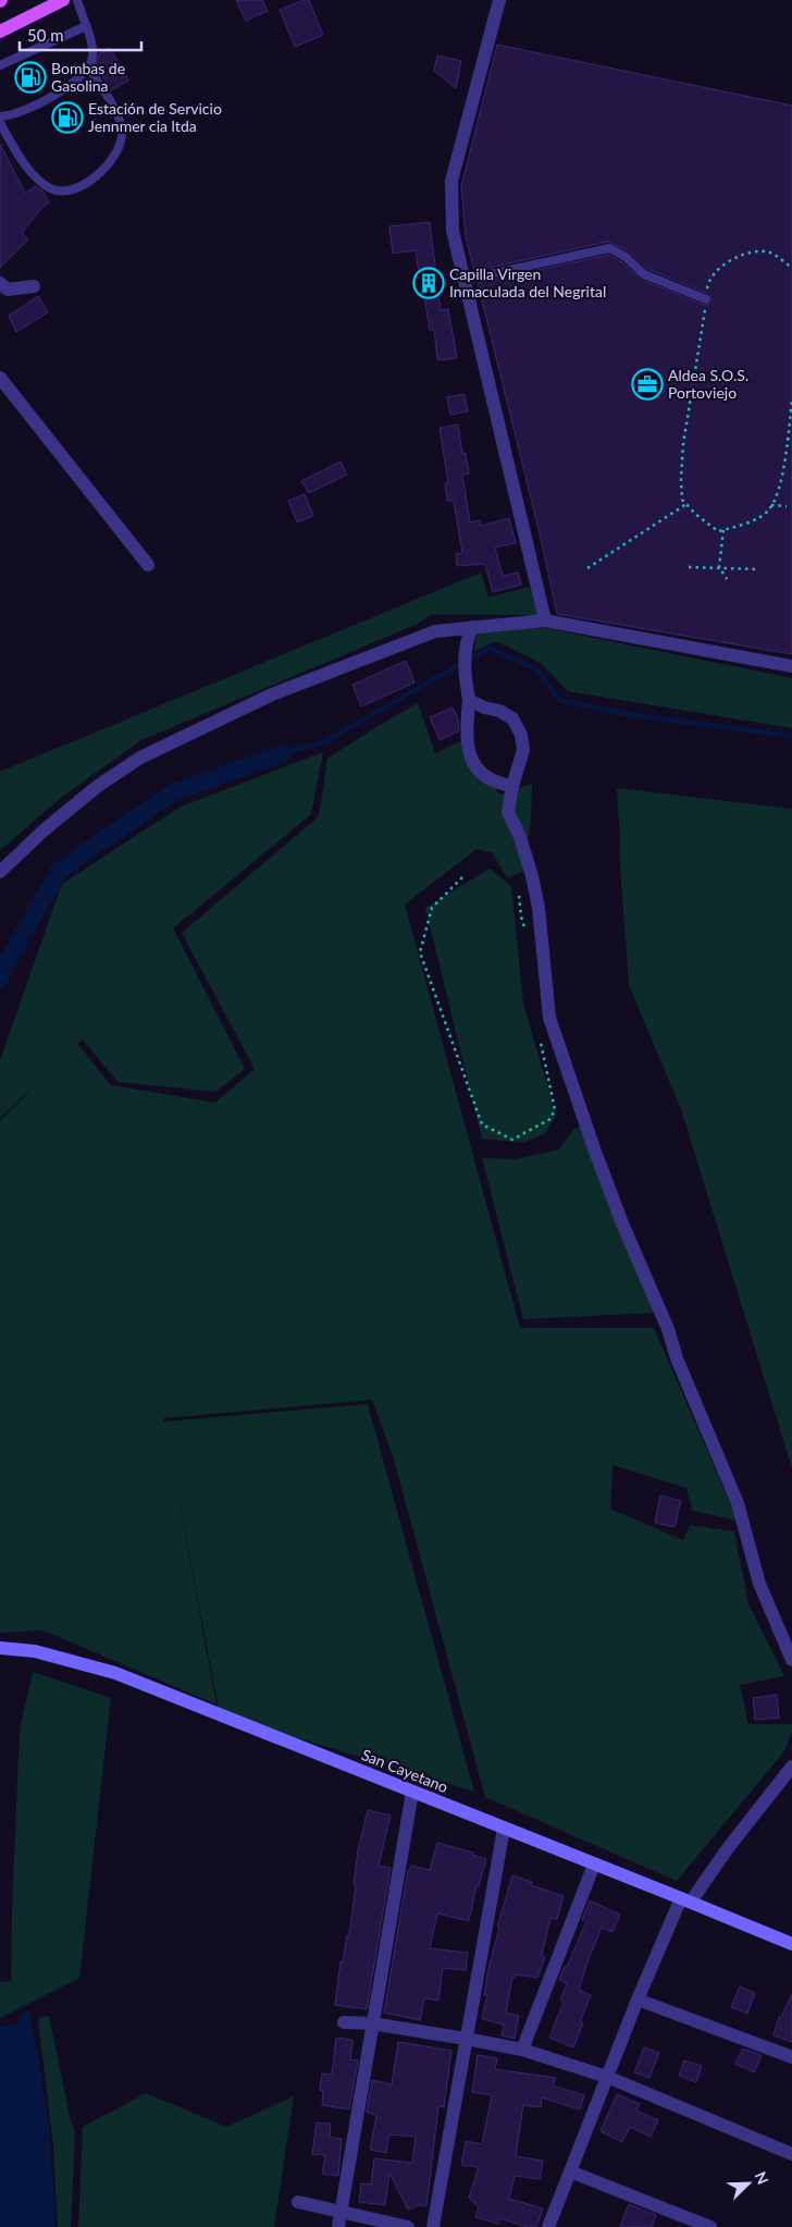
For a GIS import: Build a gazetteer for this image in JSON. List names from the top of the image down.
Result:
{
  "streets": {
    "main road": ["San Cayetano"]
  },
  "places": {
    "fuel station": ["Bombas de Gasolina", "Estación de Servicio Jennmer cia ltda"],
    "building": ["Capilla Virgen Inmaculada del Negrital"],
    "office": ["Aldea S.O.S. Portoviejo"]
  },
  "scale_bar": "50 m",
  "north": "top right"
}
